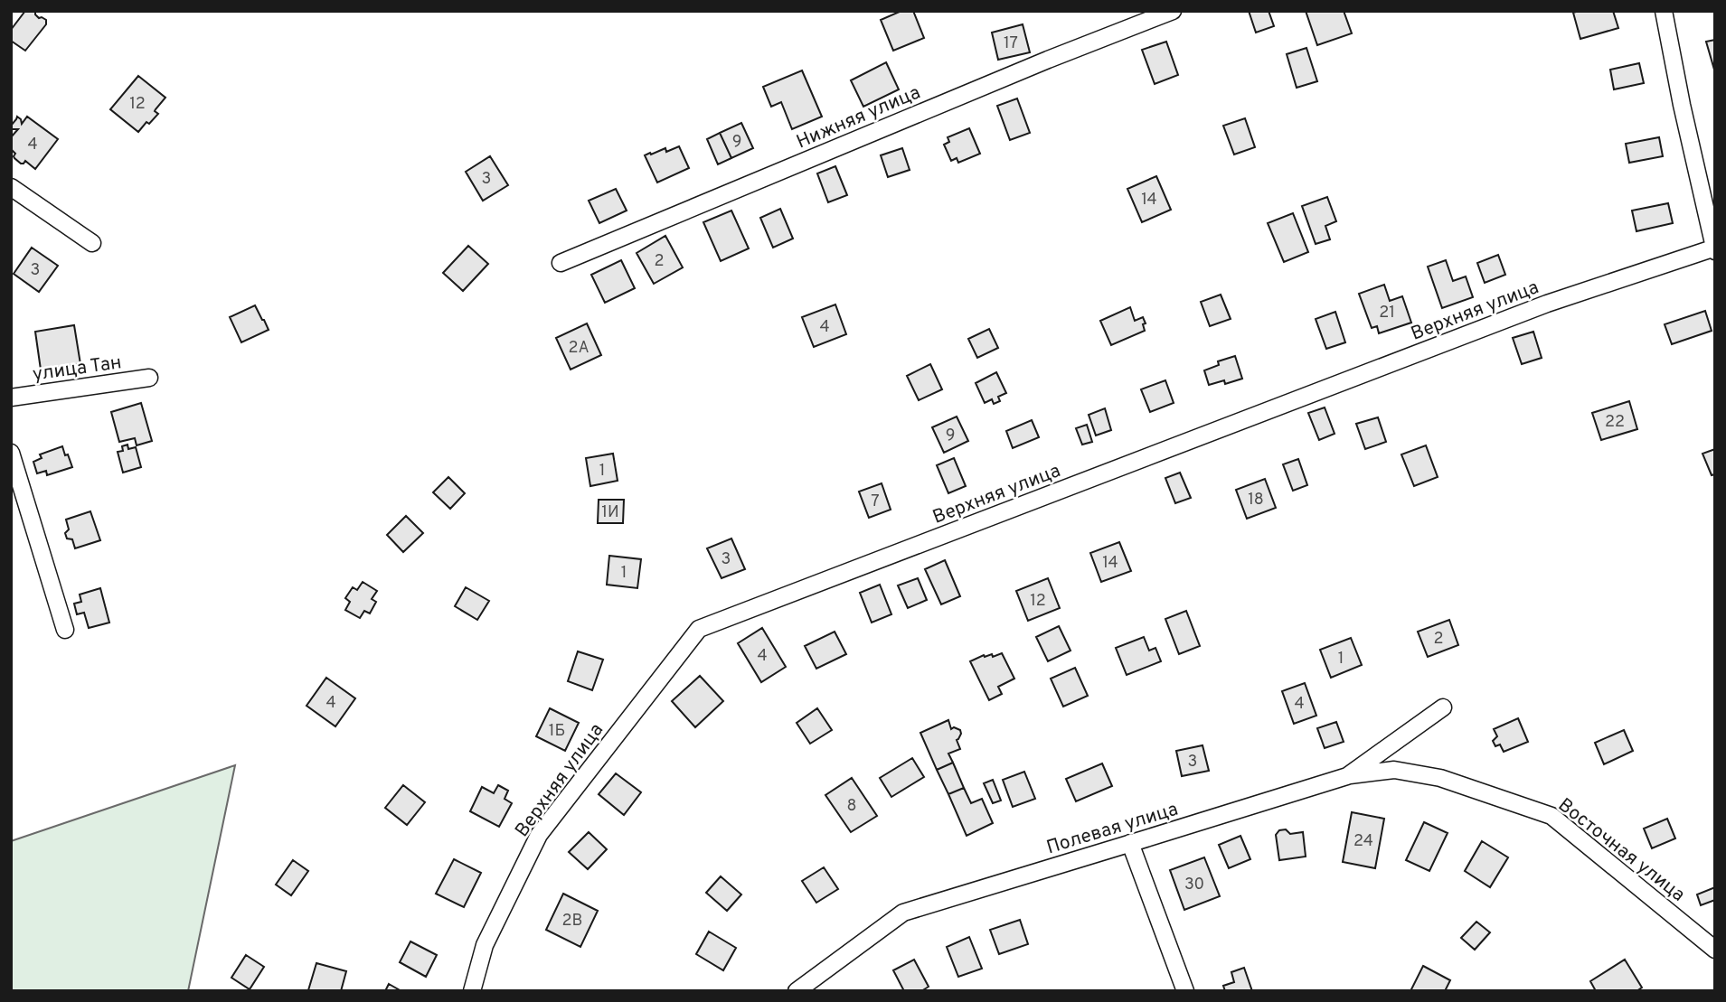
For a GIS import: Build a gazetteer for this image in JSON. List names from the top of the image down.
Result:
{
  "streets": {
    "street": [
      "Нижняя улица",
      "Верхняя улица",
      "улица Тан",
      "Полевая улица",
      "Восточная улица"
    ]
  },
  "crossings": [
    ["Полевая улица", "Восточная улица"]
  ],
  "house_numbers": [
    "17",
    "12",
    "9",
    "4",
    "3",
    "14",
    "2",
    "3",
    "21",
    "4",
    "2А",
    "22",
    "9",
    "1",
    "18",
    "7",
    "1И",
    "3",
    "14",
    "1",
    "12",
    "2",
    "4",
    "1",
    "4",
    "4",
    "1Б",
    "3",
    "8",
    "24",
    "30",
    "2В"
  ]
}
